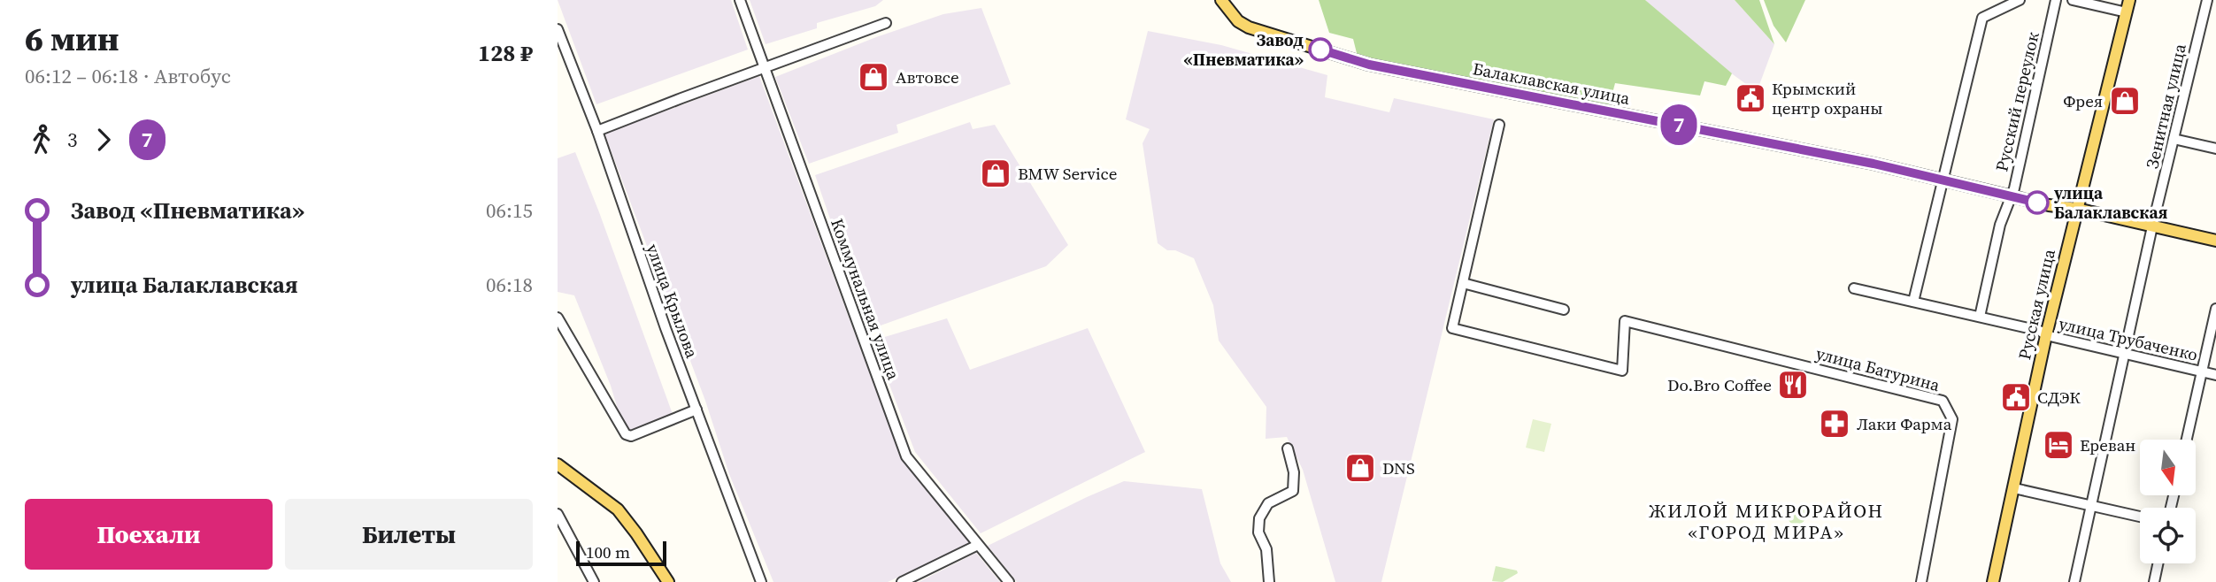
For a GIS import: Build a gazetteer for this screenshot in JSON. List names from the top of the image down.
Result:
{
  "streets": {
    "main road": ["Балаклавская улица", "Русская улица"],
    "street": [
      "Русский переулок",
      "Зенитная улица",
      "Коммунальная улица",
      "улица Крылова",
      "улица Трубаченко",
      "улица Батурина"
    ]
  },
  "crossings": [
    ["Балаклавская улица", "Русский переулок"],
    ["Балаклавская улица", "Зенитная улица"],
    ["Балаклавская улица", "Русская улица"],
    ["Русский переулок", "улица Трубаченко"],
    ["Зенитная улица", "улица Трубаченко"],
    ["Русская улица", "улица Трубаченко"]
  ],
  "districts": ["ЖИЛОЙ МИКРОРАЙОН «ГОРОД МИРА»"],
  "places": {
    "other": ["Завод «Пневматика»", "улица Балаклавская"],
    "shop": [
      "Автовсе",
      "Фрея",
      "BMW Service",
      "DNS"
    ],
    "public building": ["Крымский центр охраны", "СДЭК"],
    "restaurant": ["Do.Bro Coffee"],
    "pharmacy": ["Лаки Фарма"],
    "hotel": ["Ереван"]
  },
  "lines": ["bus line 7"],
  "scale_bar": "100 m",
  "north": "bottom",
  "page": {
    "heading": ["6 мин", "06:12 – 06:18 · Автобус", "128 ₽"],
    "on_map": "7",
    "legs": ["3", "7"],
    "list": [
      {
        "name": "Завод «Пневматика»",
        "value": "06:15"
      },
      {
        "name": "улица Балаклавская",
        "value": "06:18"
      }
    ],
    "buttons": ["Поехали", "Билеты"],
    "scale": "100 m"
  }
}
